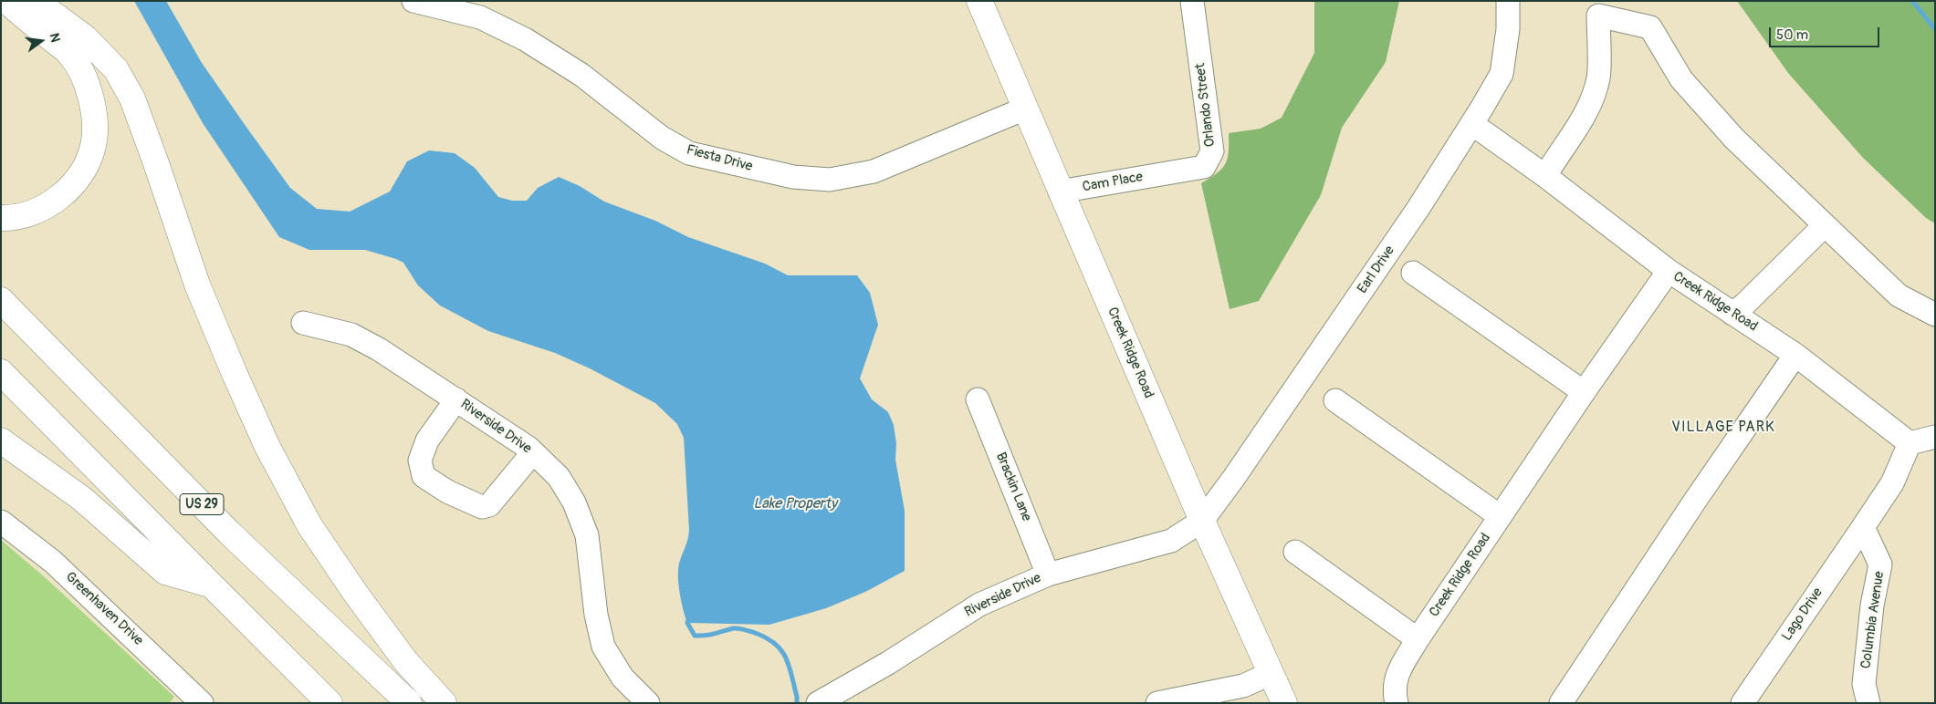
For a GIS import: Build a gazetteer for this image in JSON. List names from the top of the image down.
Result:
{
  "streets": {
    "main road": ["Creek Ridge Road", "US 29"],
    "street": [
      "Orlando Street",
      "Fiesta Drive",
      "Cam Place",
      "Earl Drive",
      "Riverside Drive",
      "Brackin Lane",
      "Greenhaven Drive",
      "Lago Drive",
      "Columbia Avenue"
    ]
  },
  "crossings": [
    ["Orlando Street", "Cam Place"],
    ["Fiesta Drive", "Creek Ridge Road"],
    ["Cam Place", "Creek Ridge Road"],
    ["Earl Drive", "Creek Ridge Road"],
    ["Earl Drive", "Riverside Drive"],
    ["Creek Ridge Road", "Riverside Drive"],
    ["Riverside Drive", "Brackin Lane"],
    ["Lago Drive", "Columbia Avenue"]
  ],
  "districts": ["VILLAGE PARK"],
  "water": ["Lake Property"],
  "scale_bar": "50 m",
  "north": "right"
}
